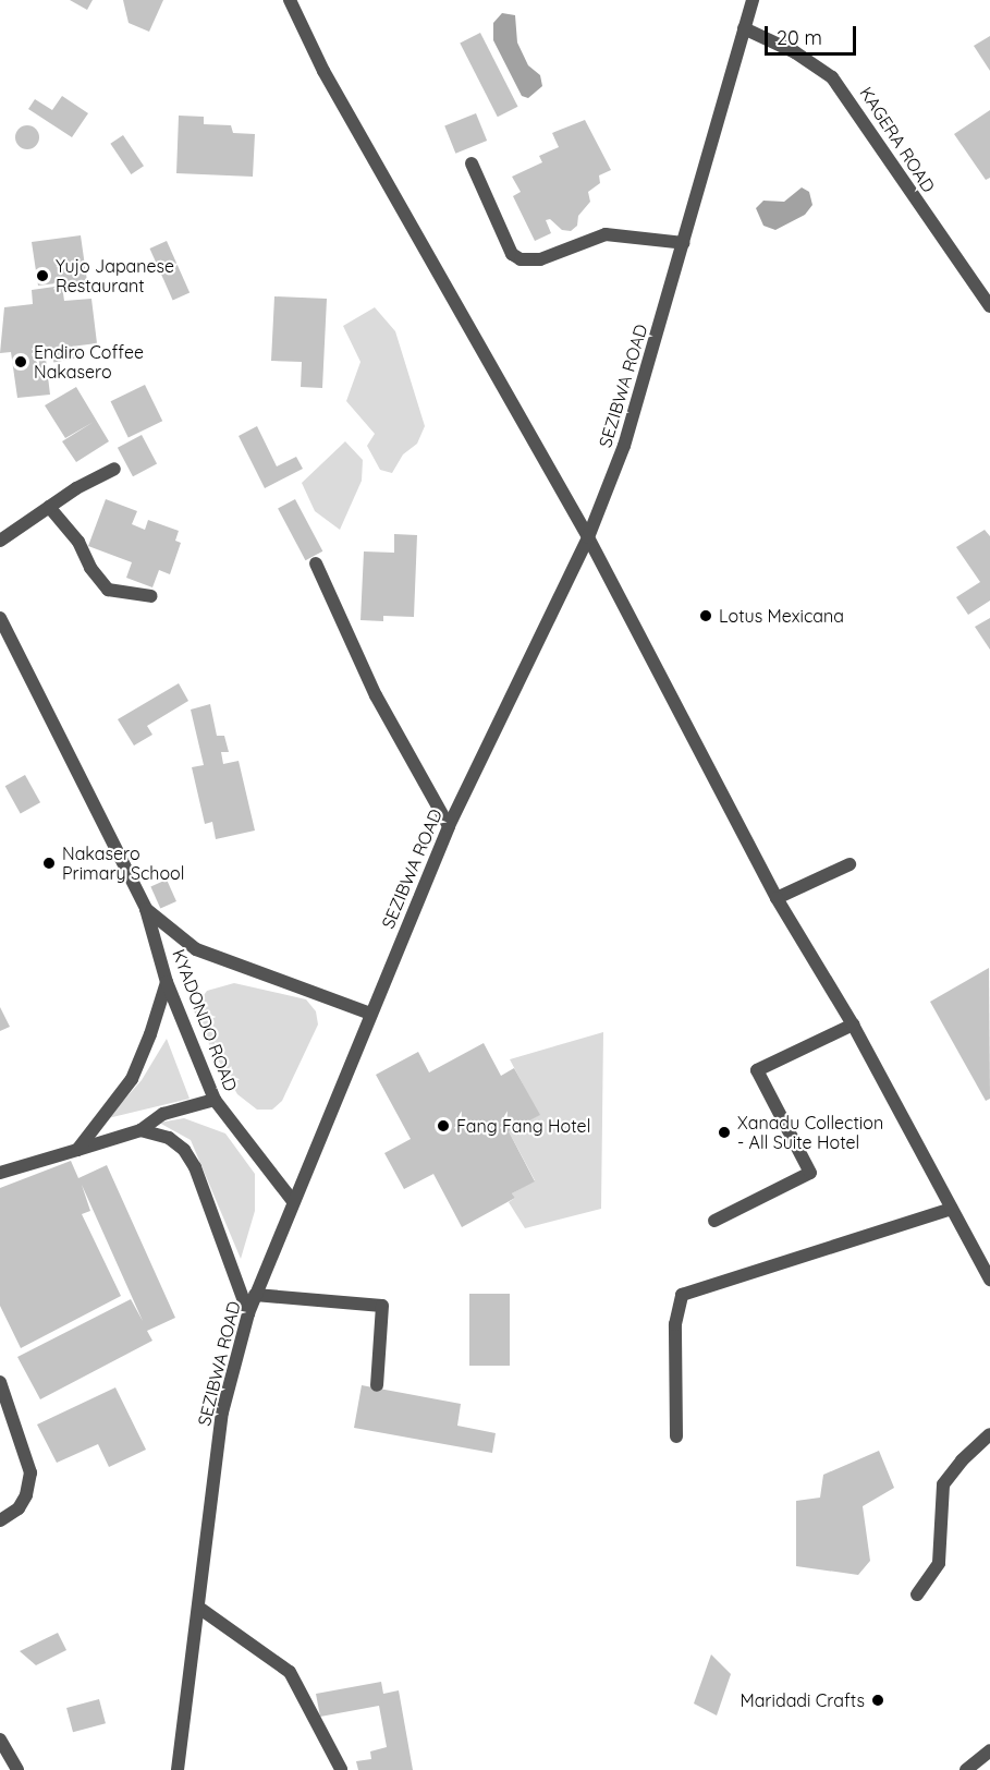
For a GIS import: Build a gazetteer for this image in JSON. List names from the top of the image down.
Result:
{
  "streets": {
    "street": ["KAGERA ROAD", "SEZIBWA ROAD", "KYADONDO ROAD"]
  },
  "crossings": [
    ["KAGERA ROAD", "SEZIBWA ROAD"],
    ["SEZIBWA ROAD", "KYADONDO ROAD"]
  ],
  "places": [
    "Yujo Japanese Restaurant",
    "Endiro Coffee Nakasero",
    "Lotus Mexicana",
    "Nakasero Primary School",
    "Fang Fang Hotel",
    "Xanadu Collection - All Suite Hotel",
    "Maridadi Crafts"
  ],
  "scale_bar": "20 m"
}
